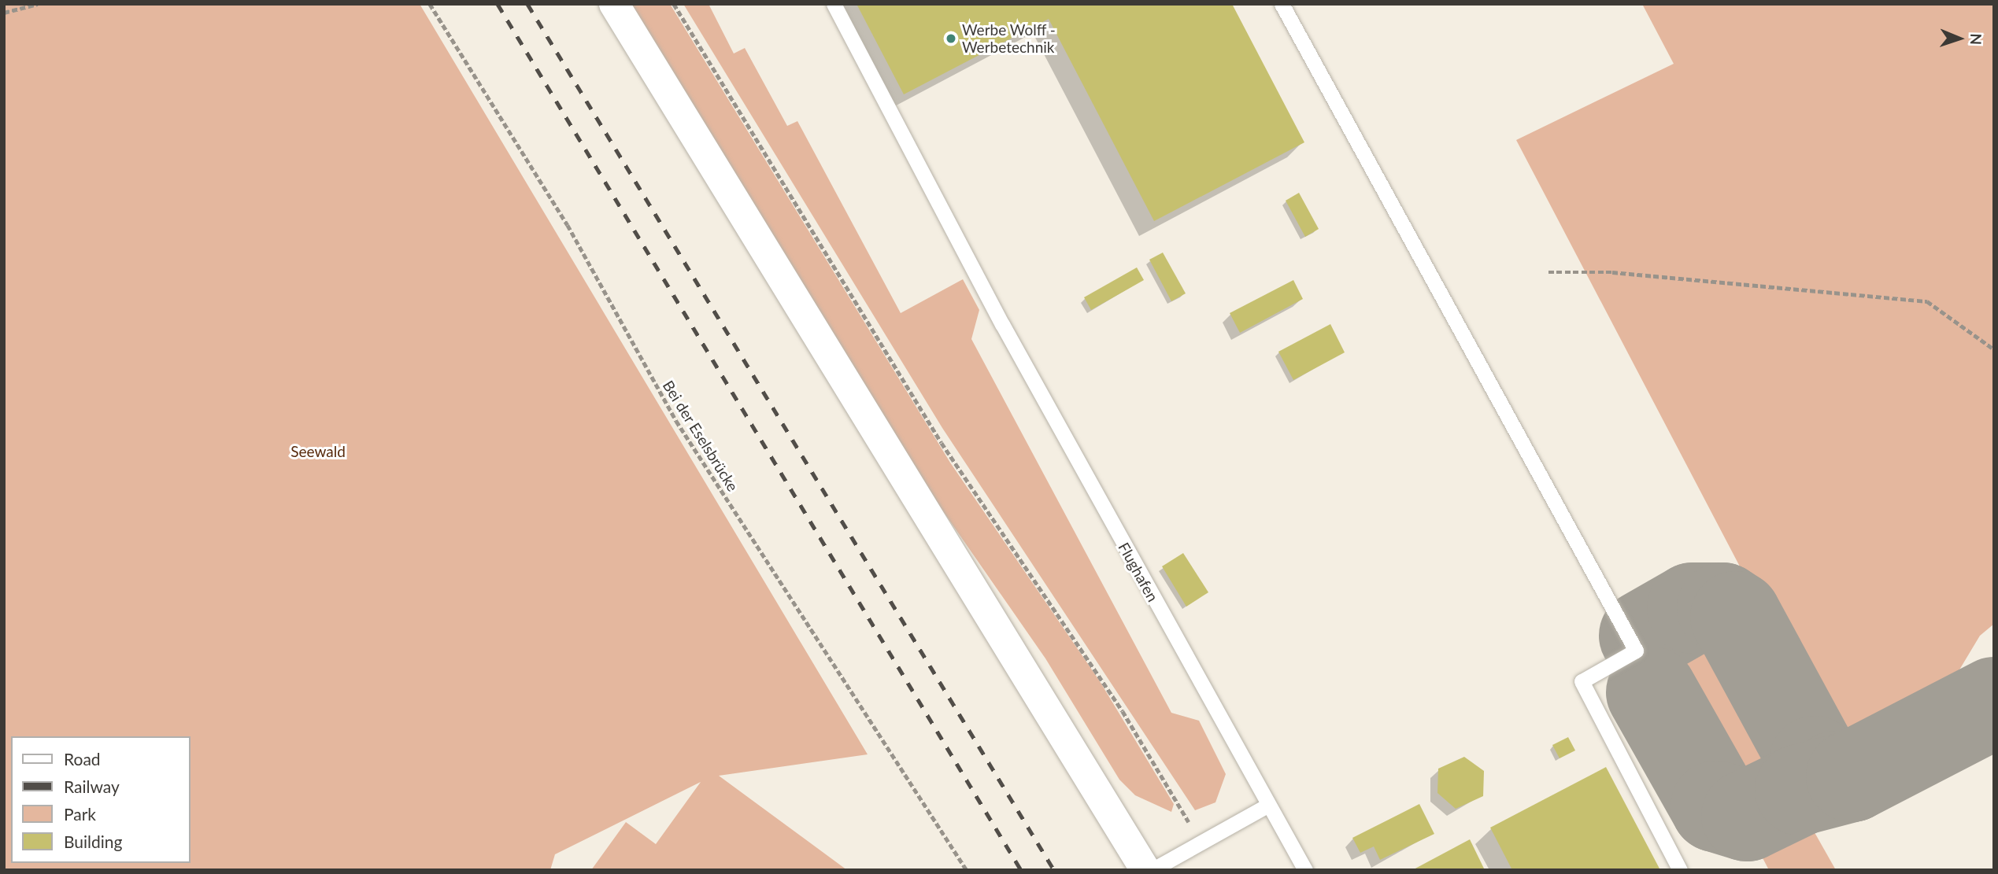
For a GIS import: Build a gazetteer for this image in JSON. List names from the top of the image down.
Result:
{
  "streets": {
    "lane": ["Flughafen"],
    "path": ["Bei der Eselsbrücke"]
  },
  "parks": ["Seewald"],
  "places": ["Werbe Wolff - Werbetechnik"],
  "legend": [
    "Road",
    "Railway",
    "Park",
    "Building"
  ],
  "north": "right"
}
